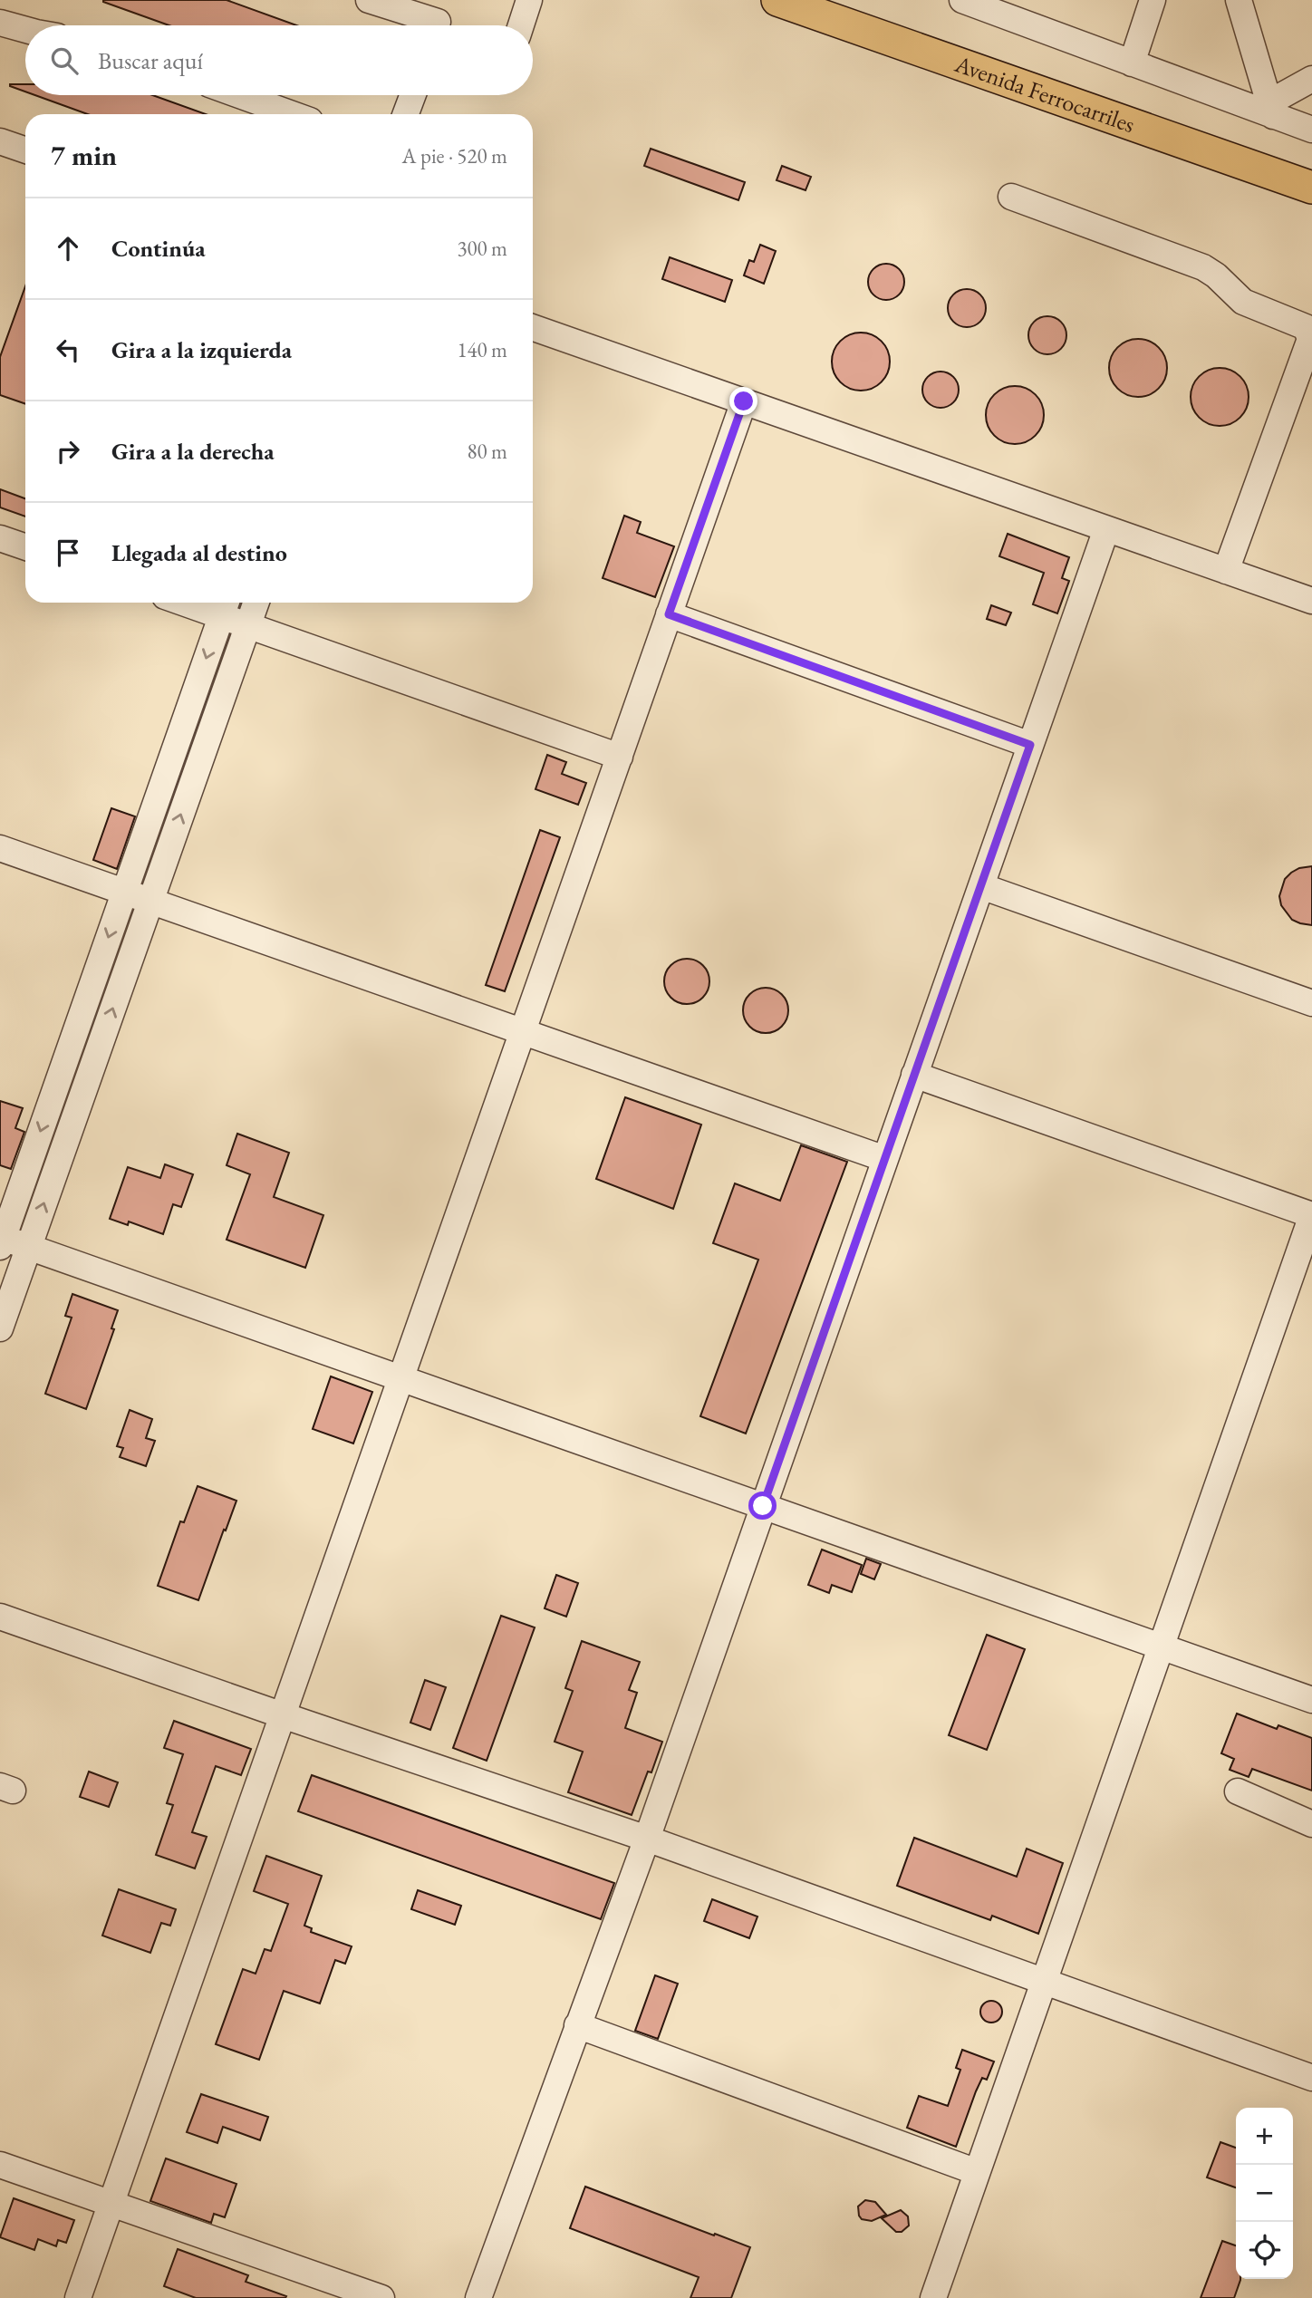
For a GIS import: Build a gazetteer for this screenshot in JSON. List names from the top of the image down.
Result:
{
  "streets": {
    "main road": ["Avenida Ferrocarriles"]
  },
  "page": {
    "search": "Buscar aquí",
    "heading": ["7 min", "A pie · 520 m"],
    "list": [
      ["Continúa", "300 m"],
      ["Gira a la izquierda", "140 m"],
      ["Gira a la derecha", "80 m"],
      "Llegada al destino"
    ],
    "map_buttons": ["+", "−"]
  }
}
